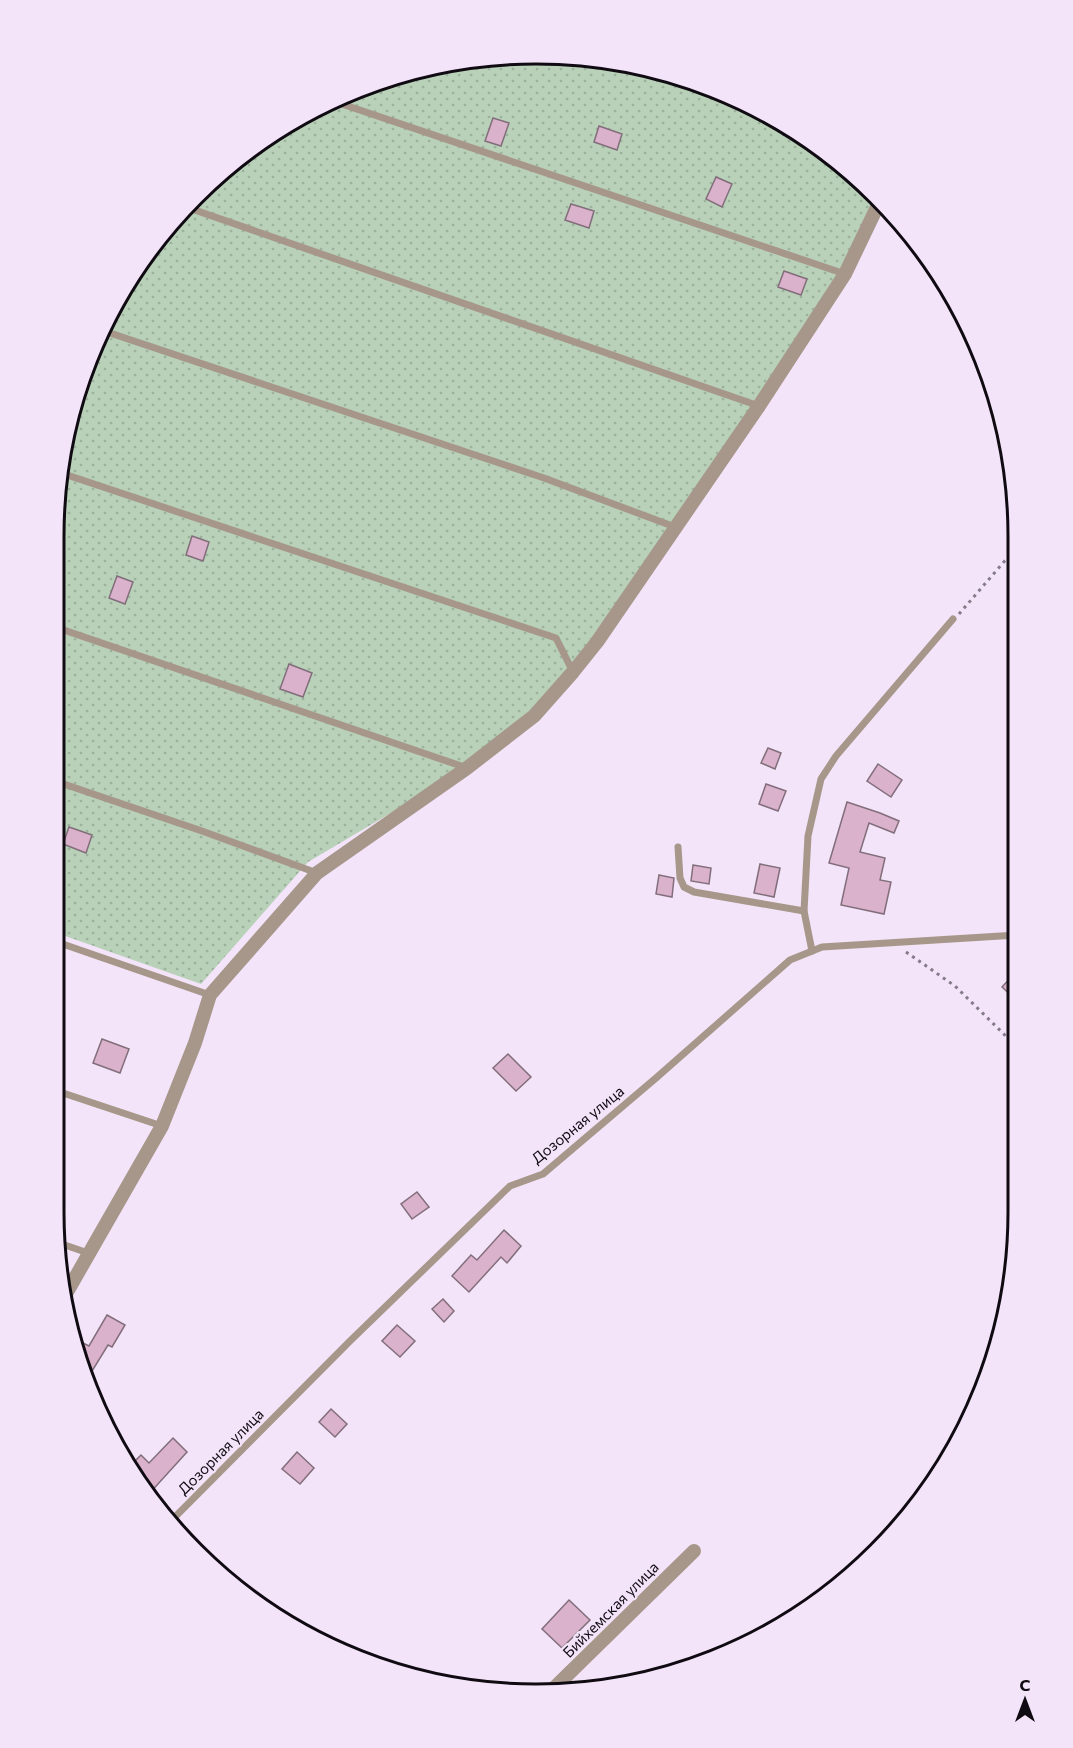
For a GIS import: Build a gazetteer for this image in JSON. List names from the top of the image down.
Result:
{
  "streets": {
    "street": ["Бийхемская улица"],
    "lane": ["Дозорная улица"]
  },
  "north": "top"
}
